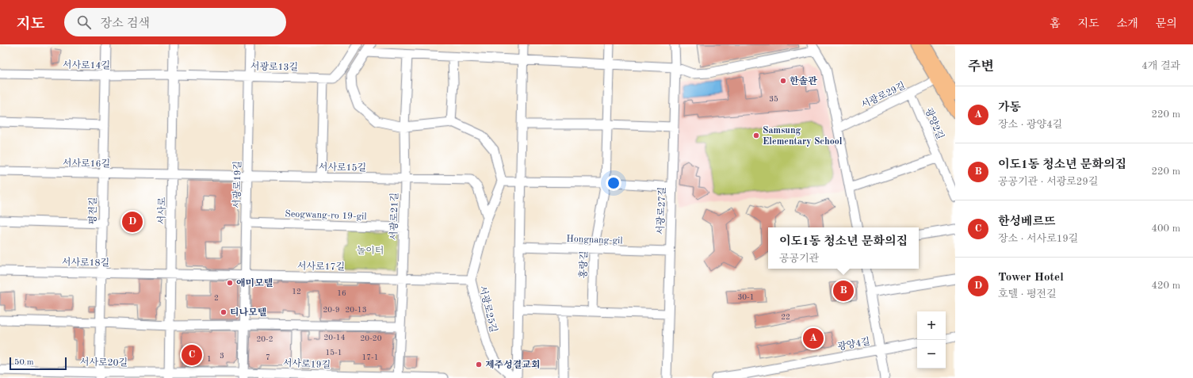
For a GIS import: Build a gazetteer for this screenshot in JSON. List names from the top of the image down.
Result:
{
  "streets": {
    "street": [
      "서사로14길",
      "서광로13길",
      "서광로29길",
      "광양2길",
      "서사로16길",
      "서사로15길",
      "서광로19길",
      "평전길",
      "서사로",
      "서광로27길",
      "Seogwang-ro 19-gil",
      "서광로21길",
      "Hongnang-gil",
      "서사로18길",
      "홍랑길",
      "서사로17길",
      "서광로25길",
      "광양4길",
      "서사로20길",
      "서사로19길"
    ]
  },
  "crossings": [
    ["서사로14길", "서광로13길"],
    ["서사로14길", "평전길"],
    ["서사로14길", "서사로"],
    ["서광로13길", "서광로19길"],
    ["서광로13길", "서사로"],
    ["서광로29길", "광양2길"],
    ["서사로16길", "서사로15길"],
    ["서사로16길", "평전길"],
    ["서사로16길", "서사로"],
    ["서사로15길", "서광로19길"],
    ["서사로15길", "서사로"],
    ["서사로15길", "서광로21길"],
    ["서사로15길", "서광로25길"],
    ["서광로19길", "Seogwang-ro 19-gil"],
    ["서광로19길", "서사로17길"],
    ["서광로19길", "서사로19길"],
    ["평전길", "서사로18길"],
    ["평전길", "서사로20길"],
    ["서사로", "서사로18길"],
    ["서사로", "서사로17길"],
    ["서사로", "서사로20길"],
    ["서사로", "서사로19길"],
    ["서광로27길", "Hongnang-gil"],
    ["Seogwang-ro 19-gil", "서광로21길"],
    ["서광로21길", "서사로17길"],
    ["서광로21길", "서사로19길"],
    ["Hongnang-gil", "홍랑길"],
    ["서사로18길", "서사로17길"],
    ["서사로17길", "서광로25길"],
    ["서사로20길", "서사로19길"]
  ],
  "parks": ["놀이터"],
  "places": [
    "한솔관",
    "Samsung Elementary School",
    "애미모텔",
    "티나모텔",
    "제주성결교회"
  ],
  "house_numbers": [
    "35",
    "12",
    "16",
    "30-1",
    "2",
    "20-9",
    "20-13",
    "22",
    "20-14",
    "20-20",
    "20-2",
    "15-1",
    "3",
    "7",
    "17-1",
    "1"
  ],
  "scale_bar": "50 m",
  "page": {
    "header": "지도",
    "search": "장소 검색",
    "nav": [
      "홈",
      "지도",
      "소개",
      "문의"
    ],
    "heading": ["주변", "4개 결과"],
    "list": [
      {
        "mark": "A",
        "name": "가동",
        "note": "장소 · 광양4길",
        "value": "220 m"
      },
      {
        "mark": "B",
        "name": "이도1동 청소년 문화의집",
        "note": "공공기관 · 서광로29길",
        "value": "220 m"
      },
      {
        "mark": "C",
        "name": "한성베르뜨",
        "note": "장소 · 서사로19길",
        "value": "400 m"
      },
      {
        "mark": "D",
        "name": "Tower Hotel",
        "note": "호텔 · 평전길",
        "value": "420 m"
      }
    ],
    "pins": [
      "D",
      "B",
      "A",
      "C"
    ],
    "popup": ["이도1동 청소년 문화의집", "공공기관"],
    "map_buttons": ["+", "−"],
    "scale": "50 m"
  }
}
